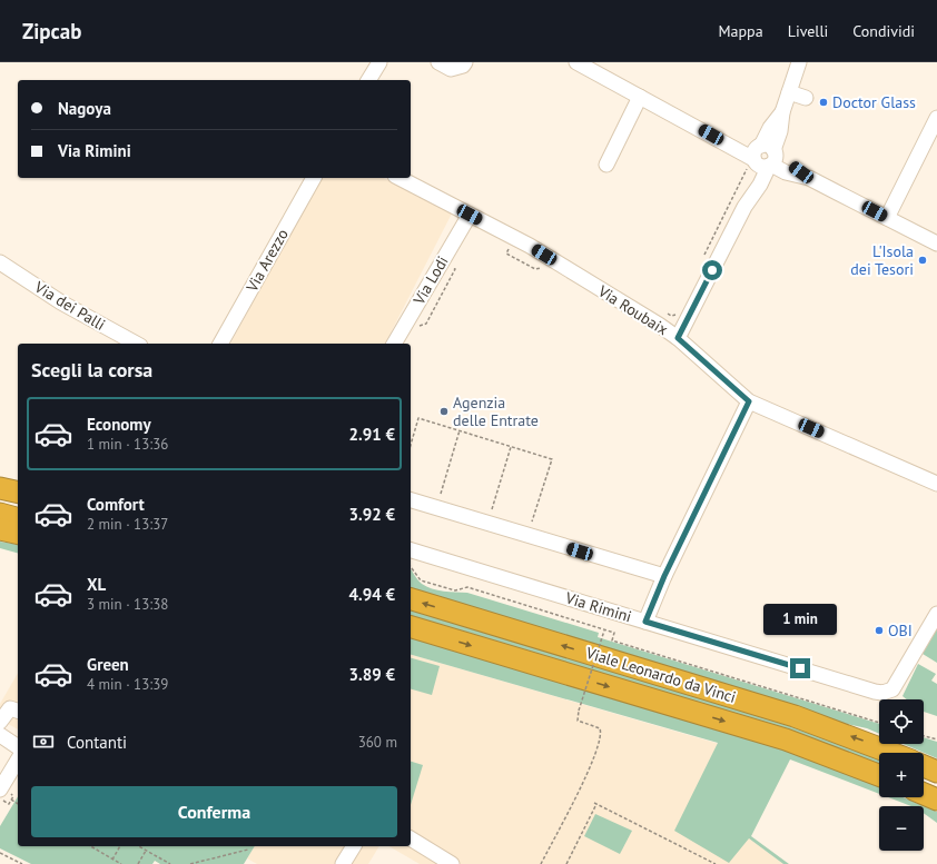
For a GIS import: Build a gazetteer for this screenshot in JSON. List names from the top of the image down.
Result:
{
  "streets": {
    "highway": ["Viale Leonardo da Vinci"],
    "street": [
      "Via Arezzo",
      "Via Lodi",
      "Via dei Palli",
      "Via Roubaix",
      "Via Rimini"
    ]
  },
  "crossings": [
    ["Via Lodi", "Via Roubaix"]
  ],
  "places": [
    "Doctor Glass",
    "L'Isola dei Tesori",
    "Agenzia delle Entrate",
    "OBI"
  ],
  "page": {
    "header": "Zipcab",
    "nav": ["Mappa", "Livelli", "Condividi"],
    "banner": ["Nagoya", "Via Rimini"],
    "heading": "Scegli la corsa",
    "list": [
      {
        "name": "Economy",
        "note": "1 min · 13:36",
        "value": "2.91 €"
      },
      {
        "name": "Comfort",
        "note": "2 min · 13:37",
        "value": "3.92 €"
      },
      {
        "name": "XL",
        "note": "3 min · 13:38",
        "value": "4.94 €"
      },
      {
        "name": "Green",
        "note": "4 min · 13:39",
        "value": "3.89 €"
      }
    ],
    "bubble": "1 min",
    "map_buttons": ["+", "−"],
    "pay": ["Contanti", "360 m"],
    "buttons": "Conferma"
  }
}
